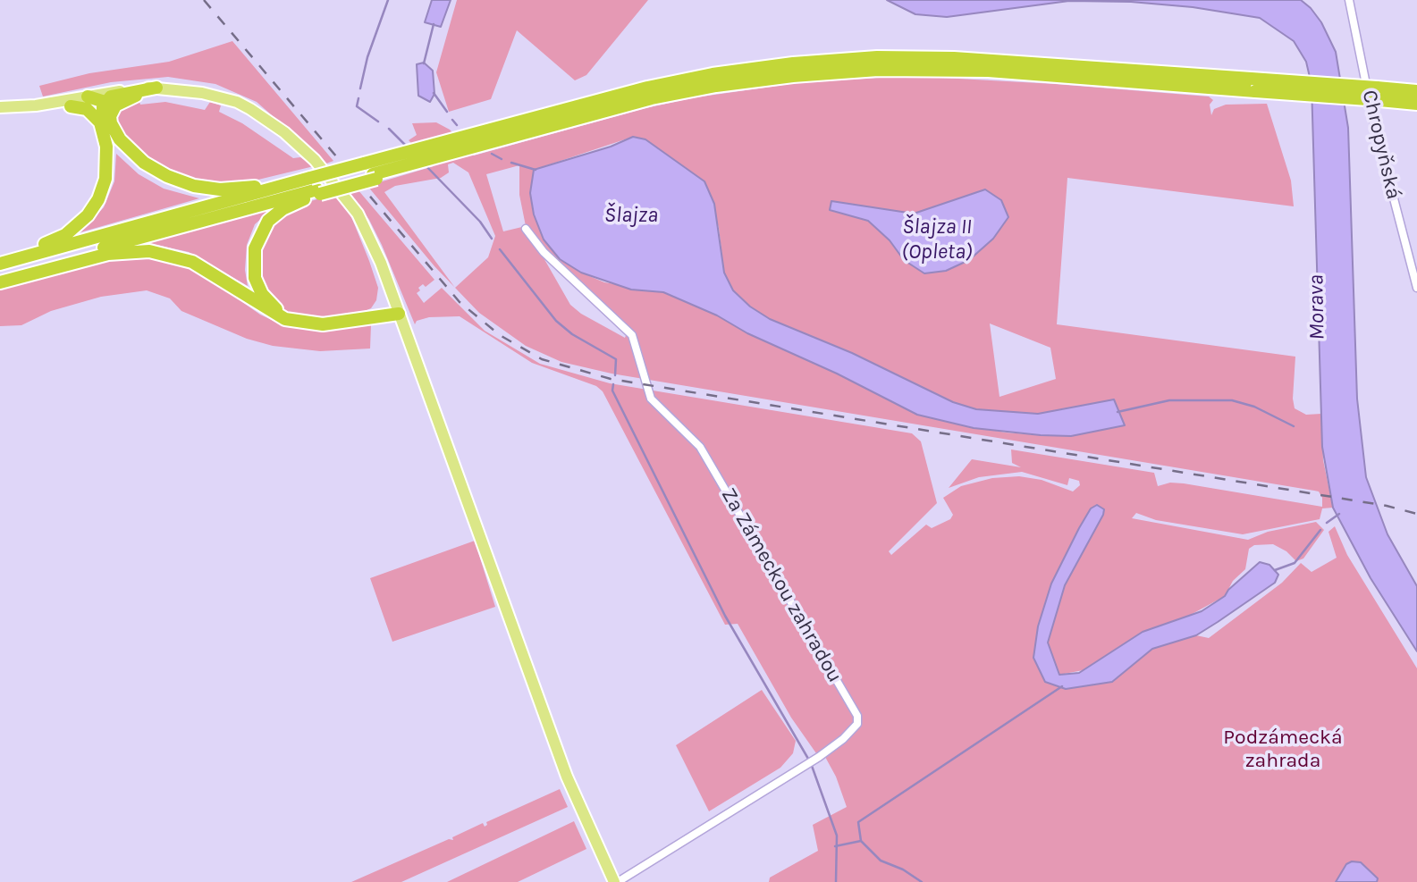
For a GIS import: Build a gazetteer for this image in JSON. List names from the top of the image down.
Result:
{
  "streets": {
    "street": ["Chropyňská", "Za Zámeckou zahradou"]
  },
  "water": ["Šlajza", "Šlajza II (Opleta)", "Morava"],
  "parks": ["Podzámecká zahrada"]
}
